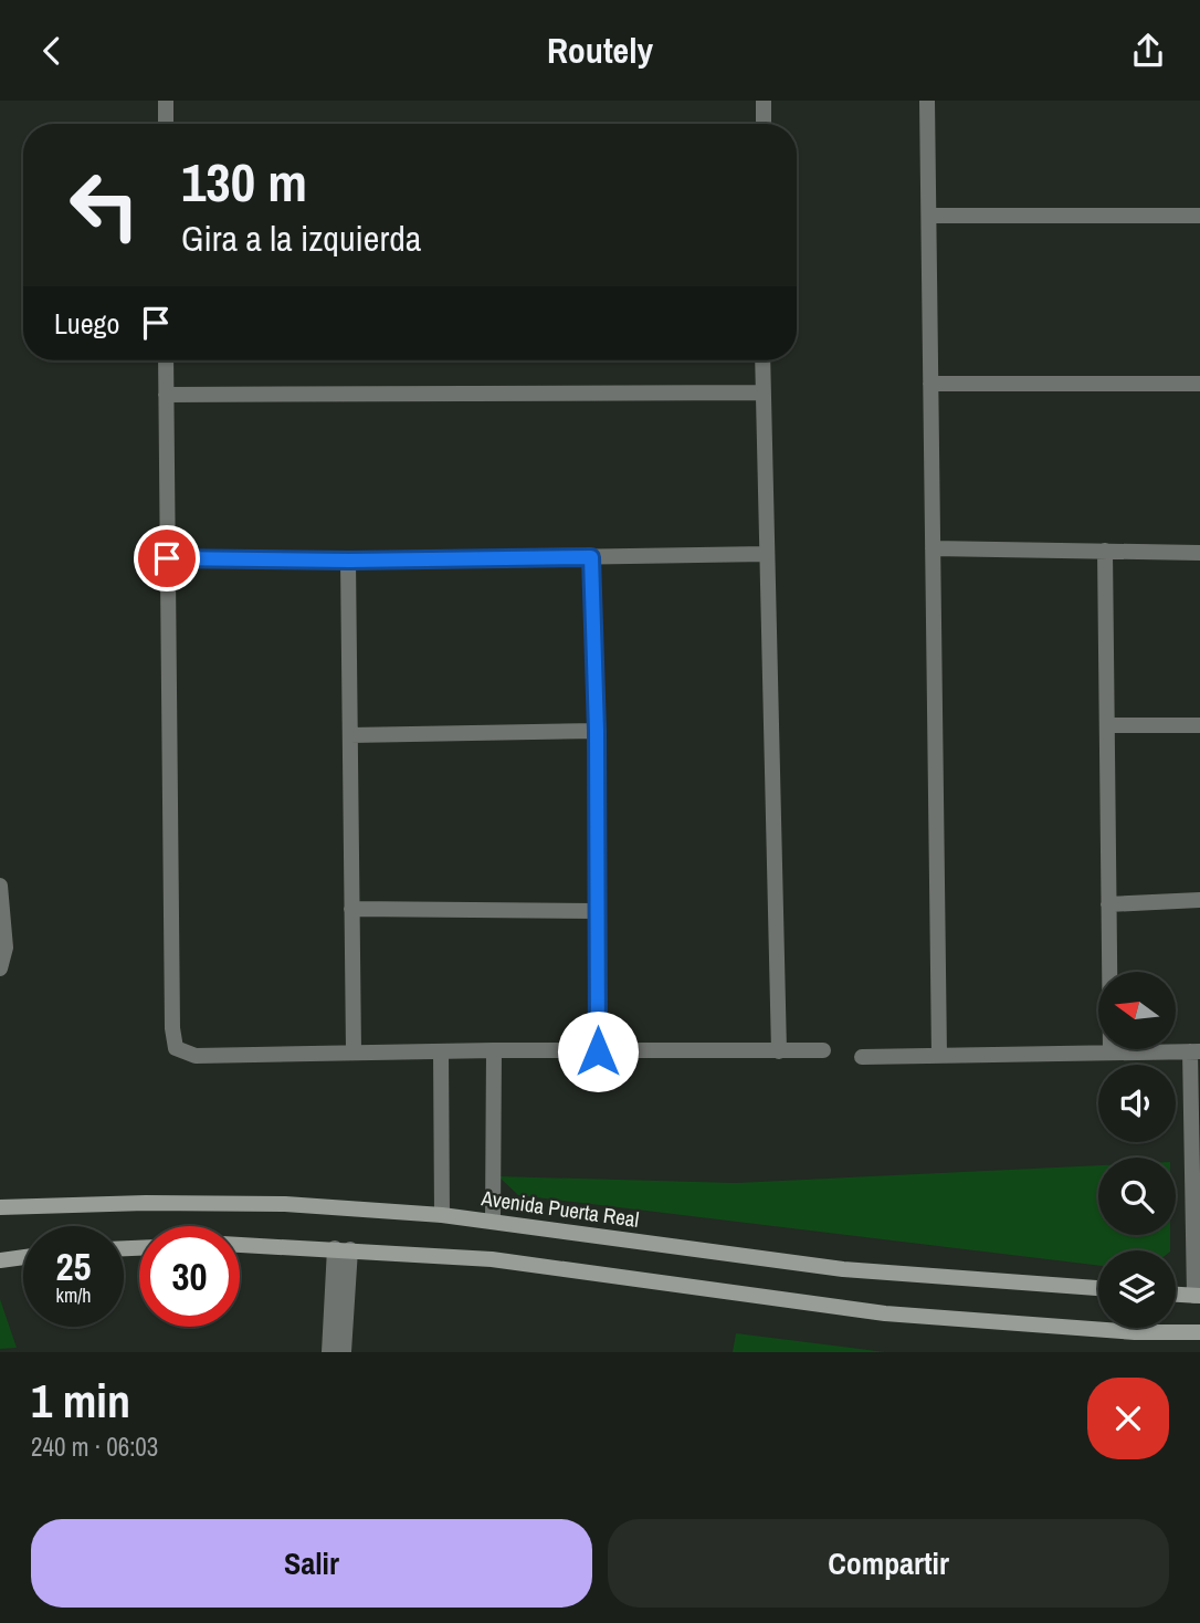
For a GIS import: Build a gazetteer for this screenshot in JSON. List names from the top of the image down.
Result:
{
  "streets": {
    "main road": ["Avenida Puerta Real"]
  },
  "north": "left",
  "page": {
    "header": "Routely",
    "turn": ["130 m", "Gira a la izquierda"],
    "then": "Luego",
    "speed": "25 km/h",
    "limit": "30",
    "heading": ["1 min", "240 m · 06:03"],
    "buttons": ["Salir", "Compartir"]
  }
}
